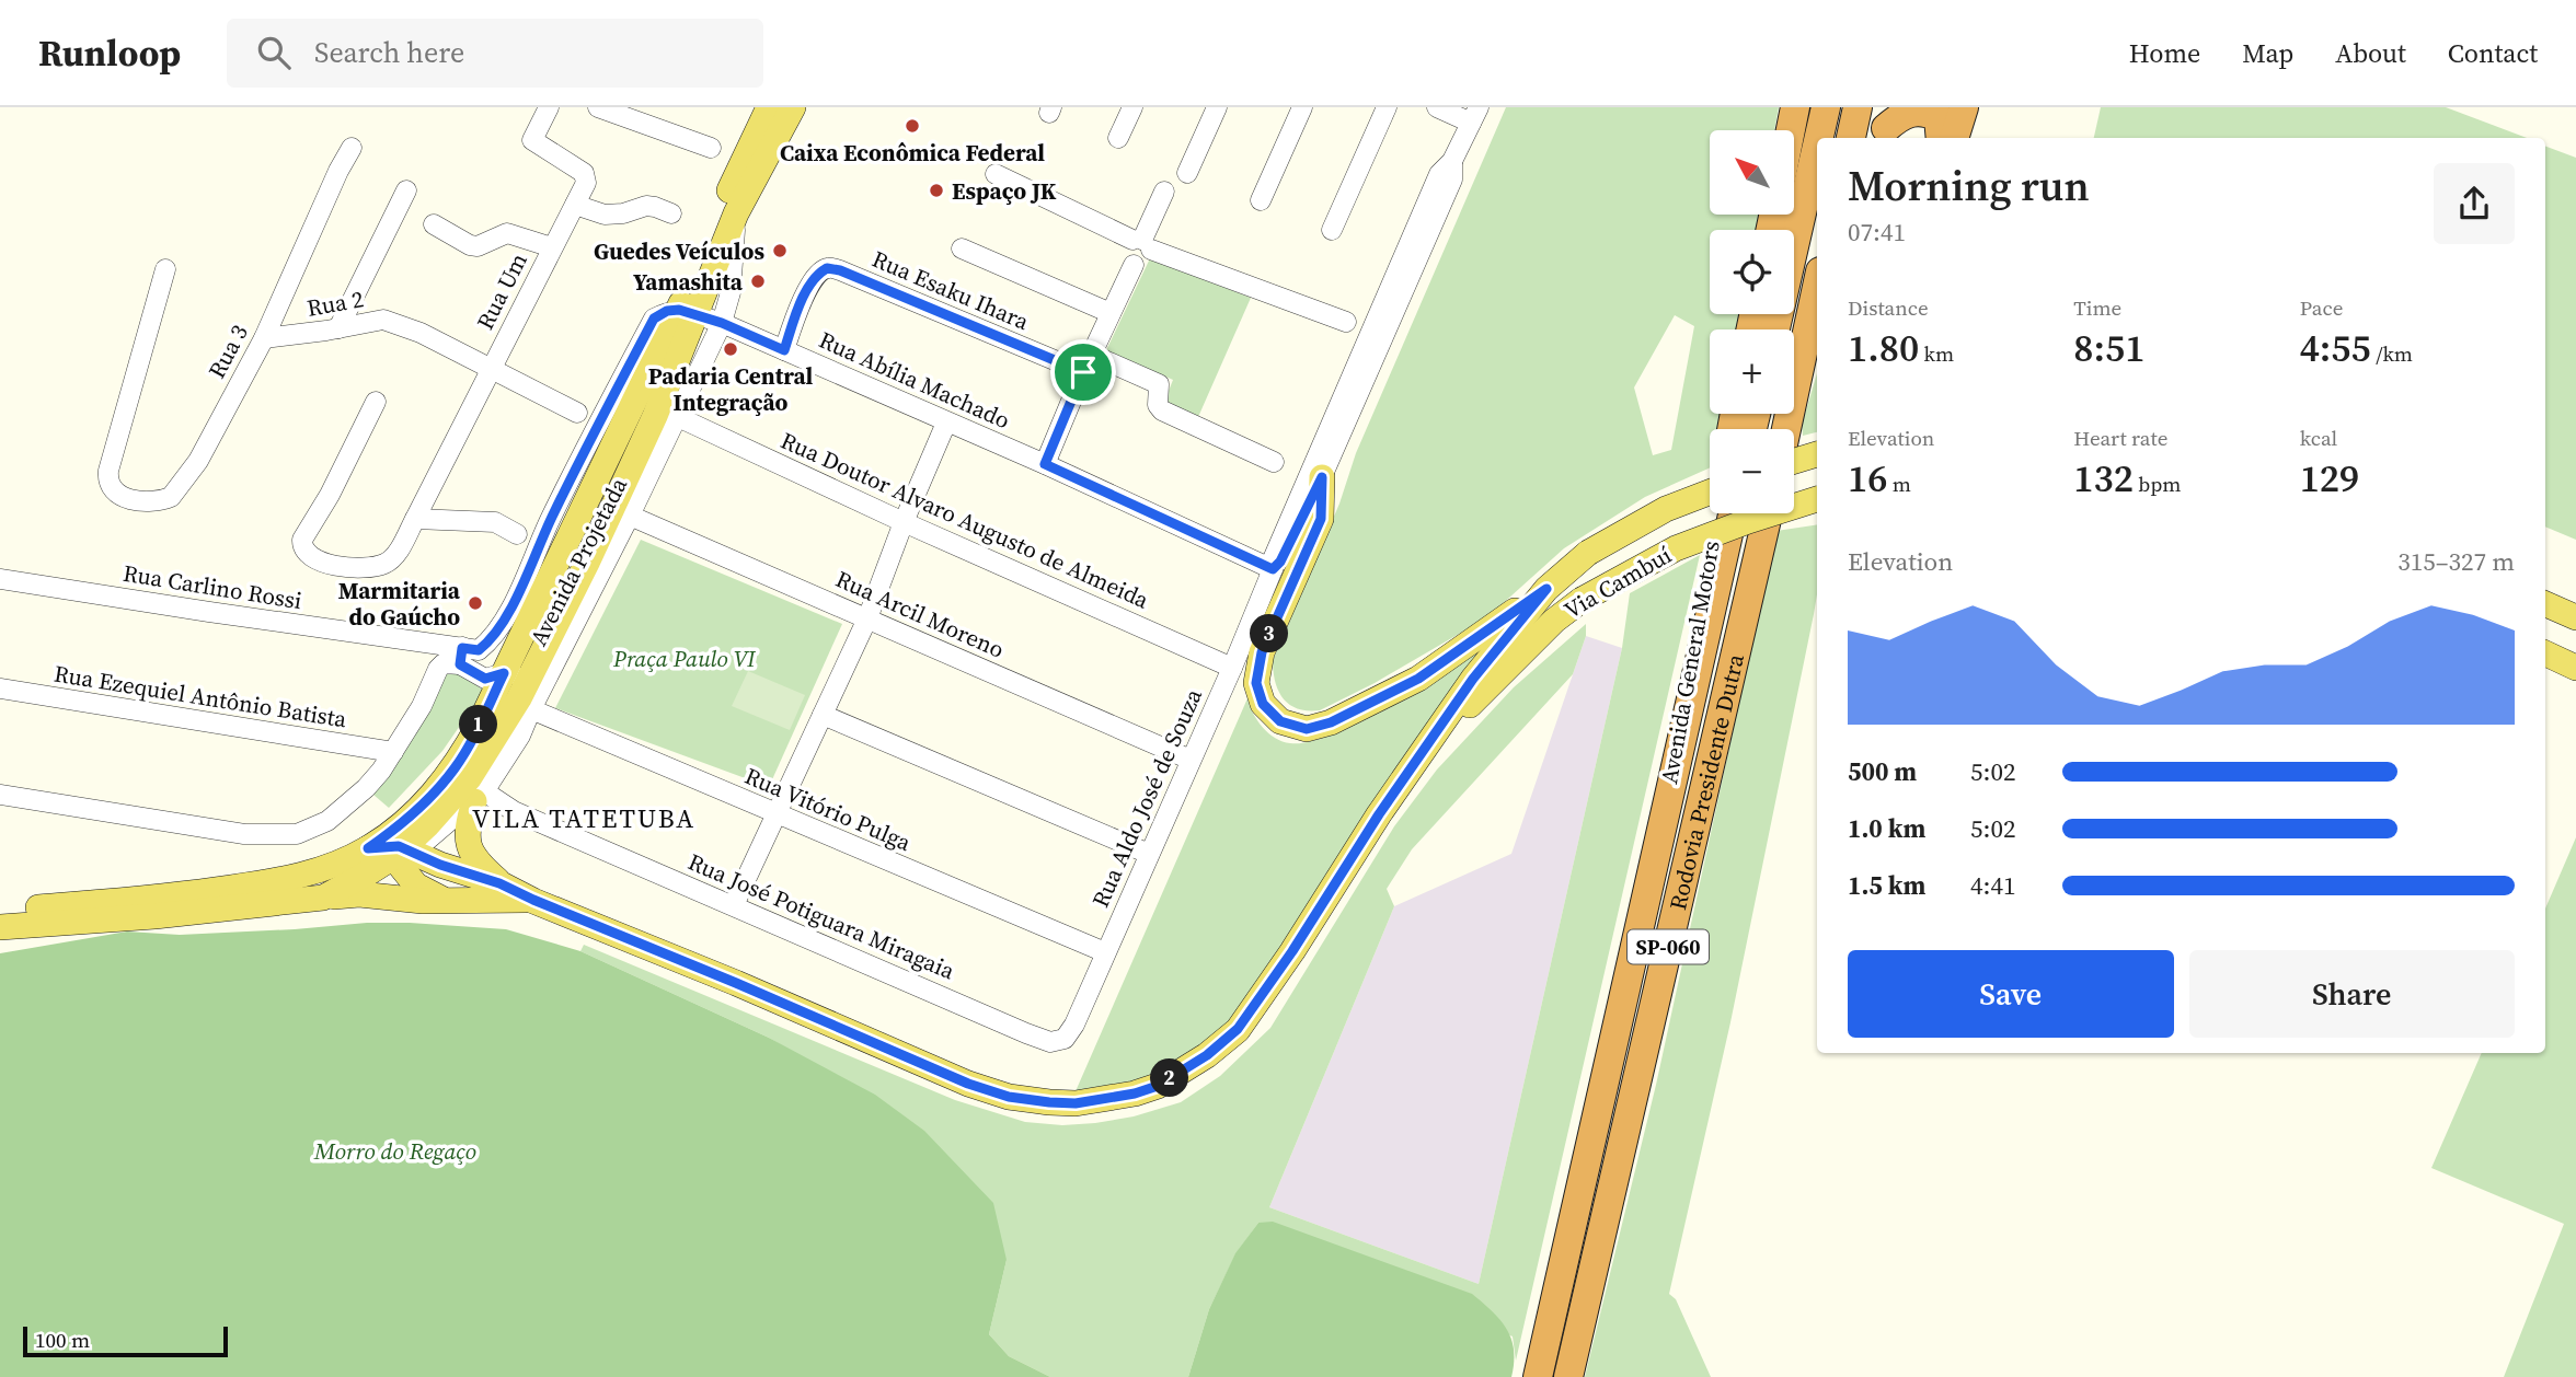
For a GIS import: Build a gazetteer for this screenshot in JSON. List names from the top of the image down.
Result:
{
  "streets": {
    "highway": ["Avenida General Motors", "Rodovia Presidente Dutra", "SP-060"],
    "main road": ["Via Cambuí"],
    "street": [
      "Rua Esaku Ihara",
      "Rua Um",
      "Rua 2",
      "Rua 3",
      "Rua Abília Machado",
      "Rua Doutor Alvaro Augusto de Almeida",
      "Avenida Projetada",
      "Rua Carlino Rossi",
      "Rua Arcil Moreno",
      "Rua Ezequiel Antônio Batista",
      "Rua Aldo José de Souza",
      "Rua Vitório Pulga",
      "Rua José Potiguara Miragaia"
    ]
  },
  "crossings": [
    ["Rua Esaku Ihara", "Rua Abília Machado"],
    ["Rua Um", "Rua 2"],
    ["Rua 2", "Rua 3"],
    ["Rua Abília Machado", "Avenida Projetada"],
    ["Rua Abília Machado", "Rua Aldo José de Souza"],
    ["Rua Doutor Alvaro Augusto de Almeida", "Avenida Projetada"],
    ["Rua Doutor Alvaro Augusto de Almeida", "Rua Aldo José de Souza"],
    ["Avenida Projetada", "Via Cambuí"],
    ["Avenida Projetada", "Rua Carlino Rossi"],
    ["Avenida Projetada", "Rua Arcil Moreno"],
    ["Avenida Projetada", "Rua Vitório Pulga"],
    ["Avenida Projetada", "Rua José Potiguara Miragaia"],
    ["Rua Arcil Moreno", "Rua Aldo José de Souza"],
    ["Avenida General Motors", "Rodovia Presidente Dutra"],
    ["Rua Aldo José de Souza", "Rua Vitório Pulga"],
    ["Rua Aldo José de Souza", "Rua José Potiguara Miragaia"]
  ],
  "districts": ["VILA TATETUBA"],
  "parks": ["Praça Paulo VI", "Morro do Regaço"],
  "places": [
    "Caixa Econômica Federal",
    "Espaço JK",
    "Guedes Veículos",
    "Yamashita",
    "Padaria Central Integração",
    "Marmitaria do Gaúcho"
  ],
  "scale_bar": "100 m",
  "north": "top left",
  "page": {
    "header": "Runloop",
    "search": "Search here",
    "nav": [
      "Home",
      "Map",
      "About",
      "Contact"
    ],
    "map_buttons": ["+", "−"],
    "heading": ["Morning run", "07:41"],
    "stats": [
      ["Distance", "1.80 km"],
      ["Time", "8:51"],
      ["Pace", "4:55 /km"],
      ["Elevation", "16 m"],
      ["Heart rate", "132 bpm"],
      ["kcal", "129"]
    ],
    "chart": ["Elevation", "315–327 m"],
    "pins": ["3", "1", "2"],
    "list": [
      {
        "name": "500 m",
        "note": "5:02"
      },
      {
        "name": "1.0 km",
        "note": "5:02"
      },
      {
        "name": "1.5 km",
        "note": "4:41"
      }
    ],
    "buttons": ["Save", "Share"],
    "scale": "100 m"
  }
}
